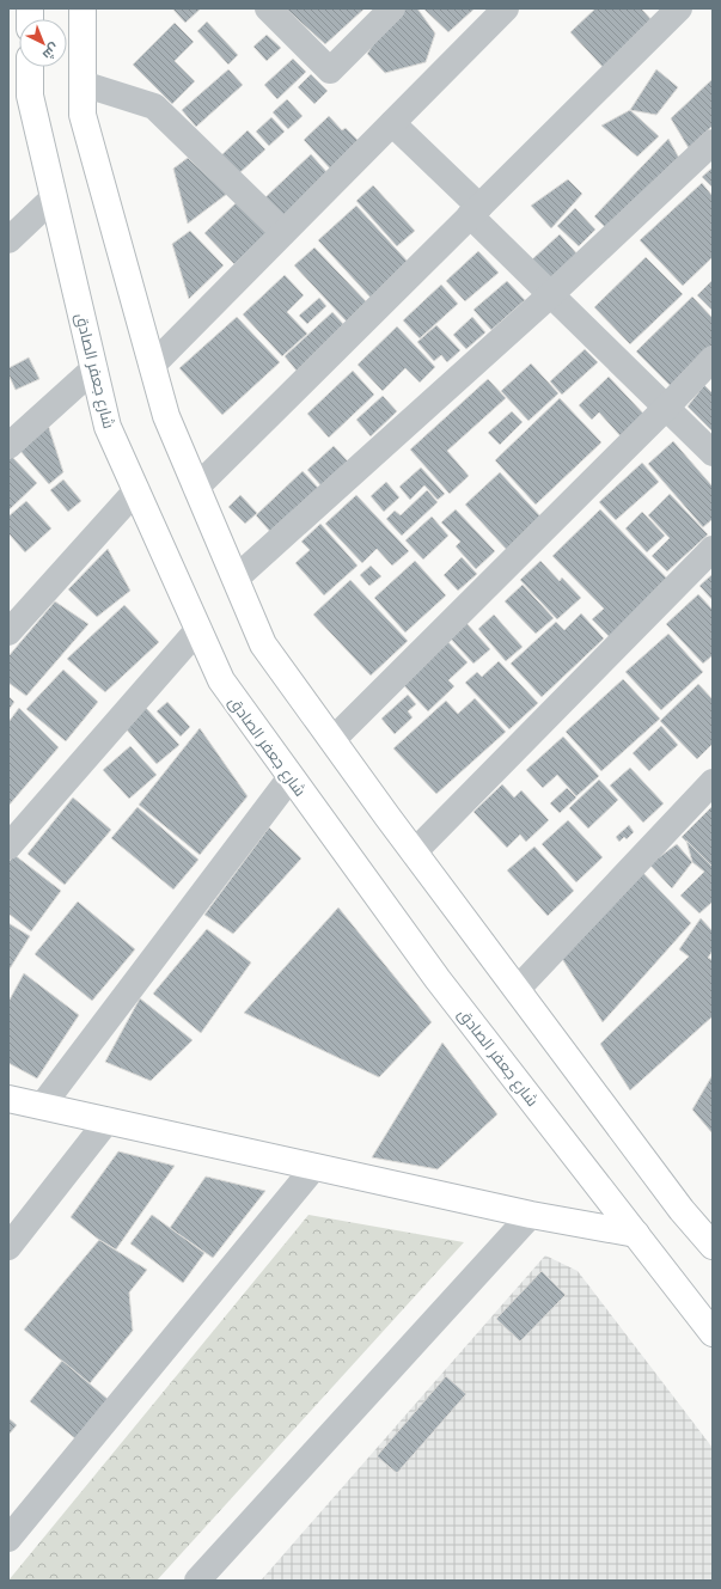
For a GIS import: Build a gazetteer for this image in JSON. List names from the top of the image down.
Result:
{
  "streets": {
    "main road": ["شارع جعفر الصادق"]
  },
  "north": "bottom right"
}
